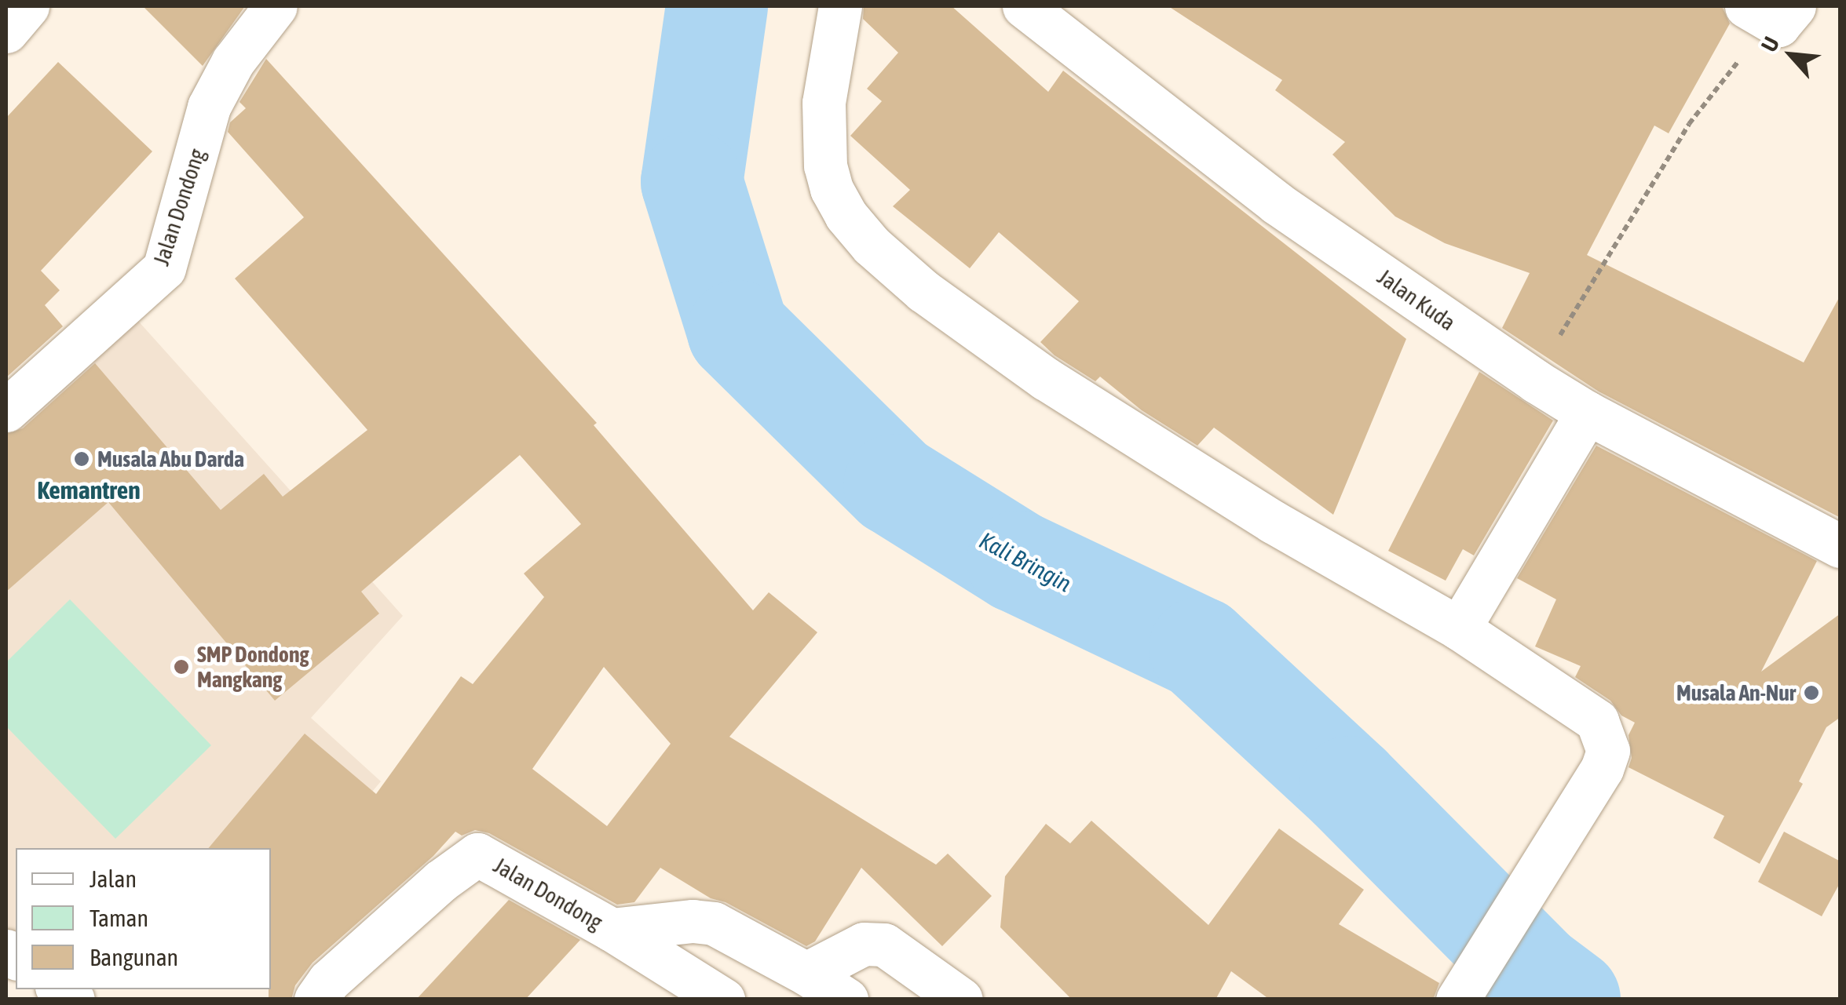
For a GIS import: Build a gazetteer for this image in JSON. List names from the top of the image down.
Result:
{
  "streets": {
    "street": ["Jalan Dondong", "Jalan Kuda"]
  },
  "districts": ["Kemantren"],
  "water": ["Kali Bringin"],
  "places": ["Musala Abu Darda", "SMP Dondong Mangkang", "Musala An-Nur"],
  "legend": ["Jalan", "Taman", "Bangunan"],
  "north": "top left"
}
